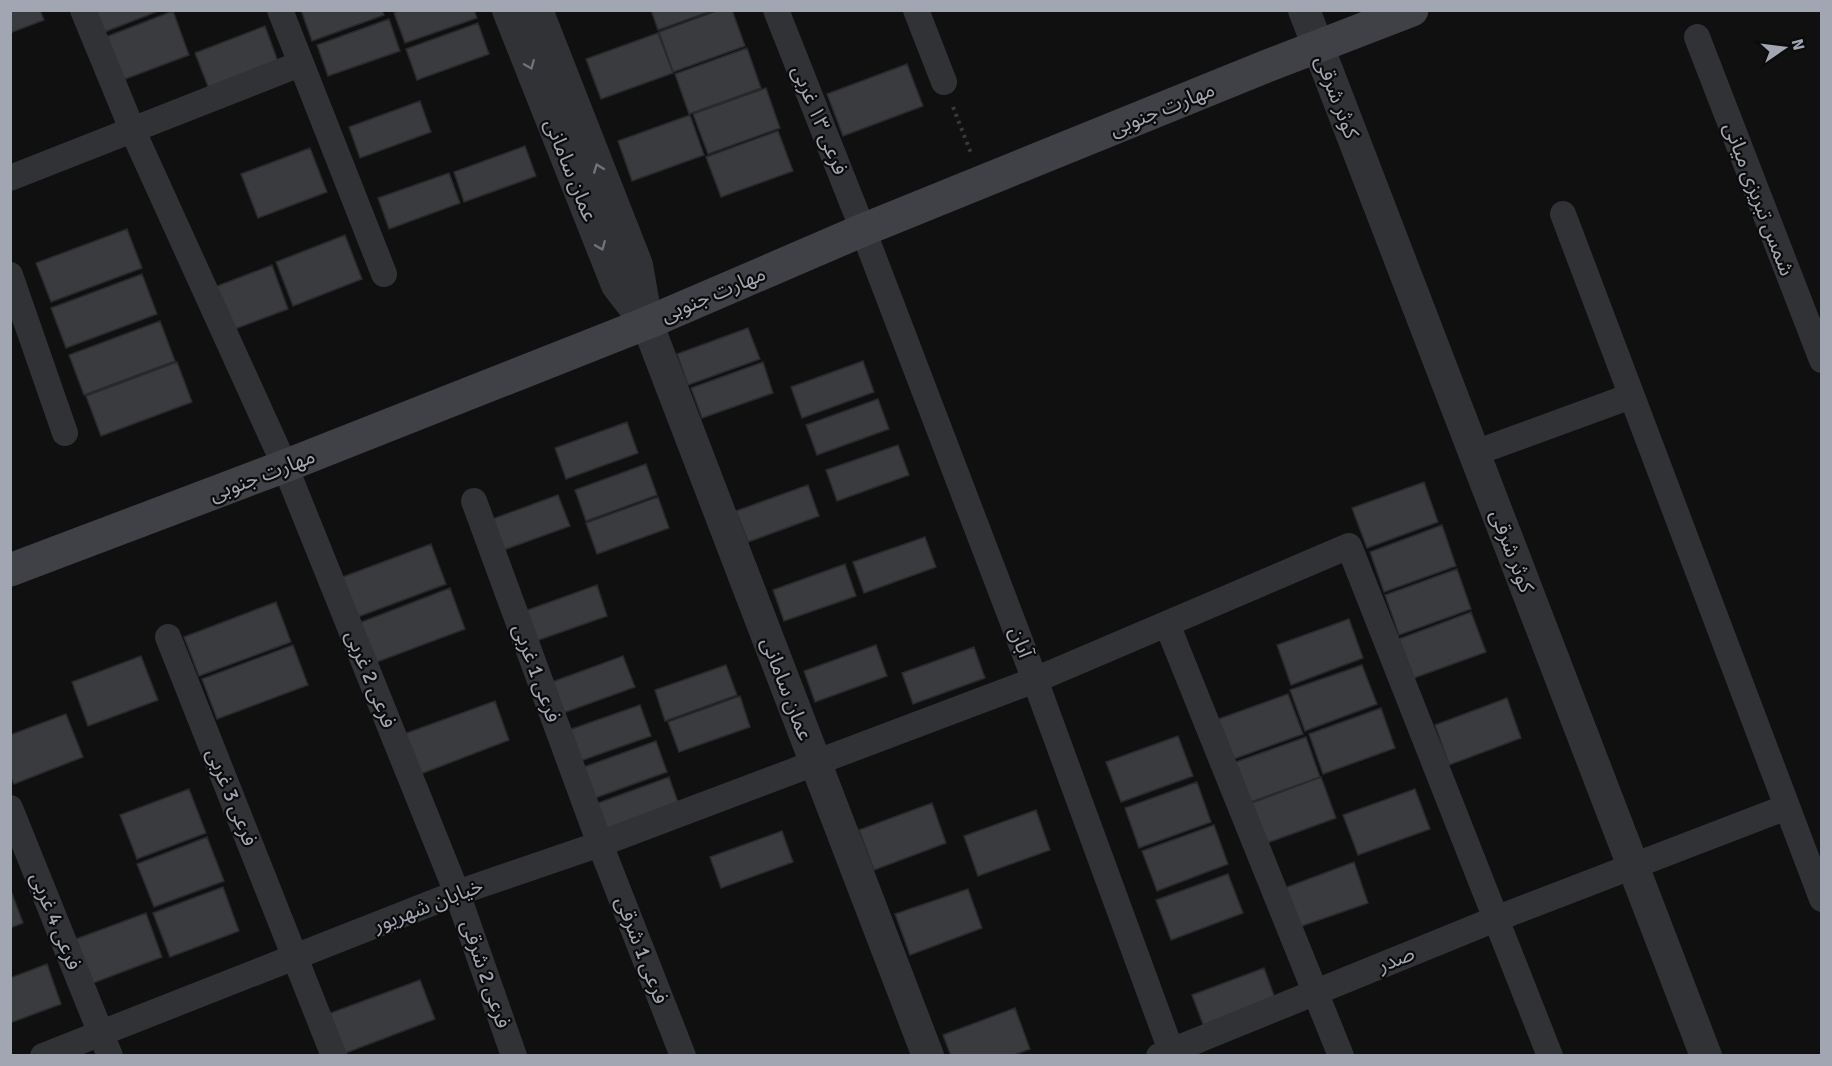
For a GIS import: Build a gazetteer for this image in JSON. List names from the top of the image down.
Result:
{
  "streets": {
    "main road": ["مهارت جنوبی"],
    "street": [
      "کوثر شرقی",
      "فرعی ۱۳ غربی",
      "عمان سامانی",
      "شمس تبریزی میانی",
      "آبان",
      "فرعی 1 غربی",
      "فرعی 2 غربی",
      "فرعی 3 غربی",
      "خیابان شهریور",
      "فرعی 4 غربی",
      "فرعی 1 شرقی",
      "صدر",
      "فرعی 2 شرقی"
    ]
  },
  "crossings": [
    ["کوثر شرقی", "مهارت جنوبی"],
    ["کوثر شرقی", "صدر"],
    ["مهارت جنوبی", "فرعی ۱۳ غربی"],
    ["مهارت جنوبی", "عمان سامانی"],
    ["مهارت جنوبی", "آبان"],
    ["مهارت جنوبی", "فرعی 2 غربی"],
    ["فرعی ۱۳ غربی", "آبان"],
    ["عمان سامانی", "خیابان شهریور"],
    ["آبان", "خیابان شهریور"],
    ["آبان", "صدر"],
    ["فرعی 1 غربی", "خیابان شهریور"],
    ["فرعی 1 غربی", "فرعی 1 شرقی"],
    ["فرعی 2 غربی", "خیابان شهریور"],
    ["فرعی 2 غربی", "فرعی 2 شرقی"],
    ["فرعی 3 غربی", "خیابان شهریور"],
    ["خیابان شهریور", "فرعی 4 غربی"],
    ["خیابان شهریور", "فرعی 1 شرقی"],
    ["خیابان شهریور", "صدر"],
    ["خیابان شهریور", "فرعی 2 شرقی"]
  ],
  "north": "right"
}
